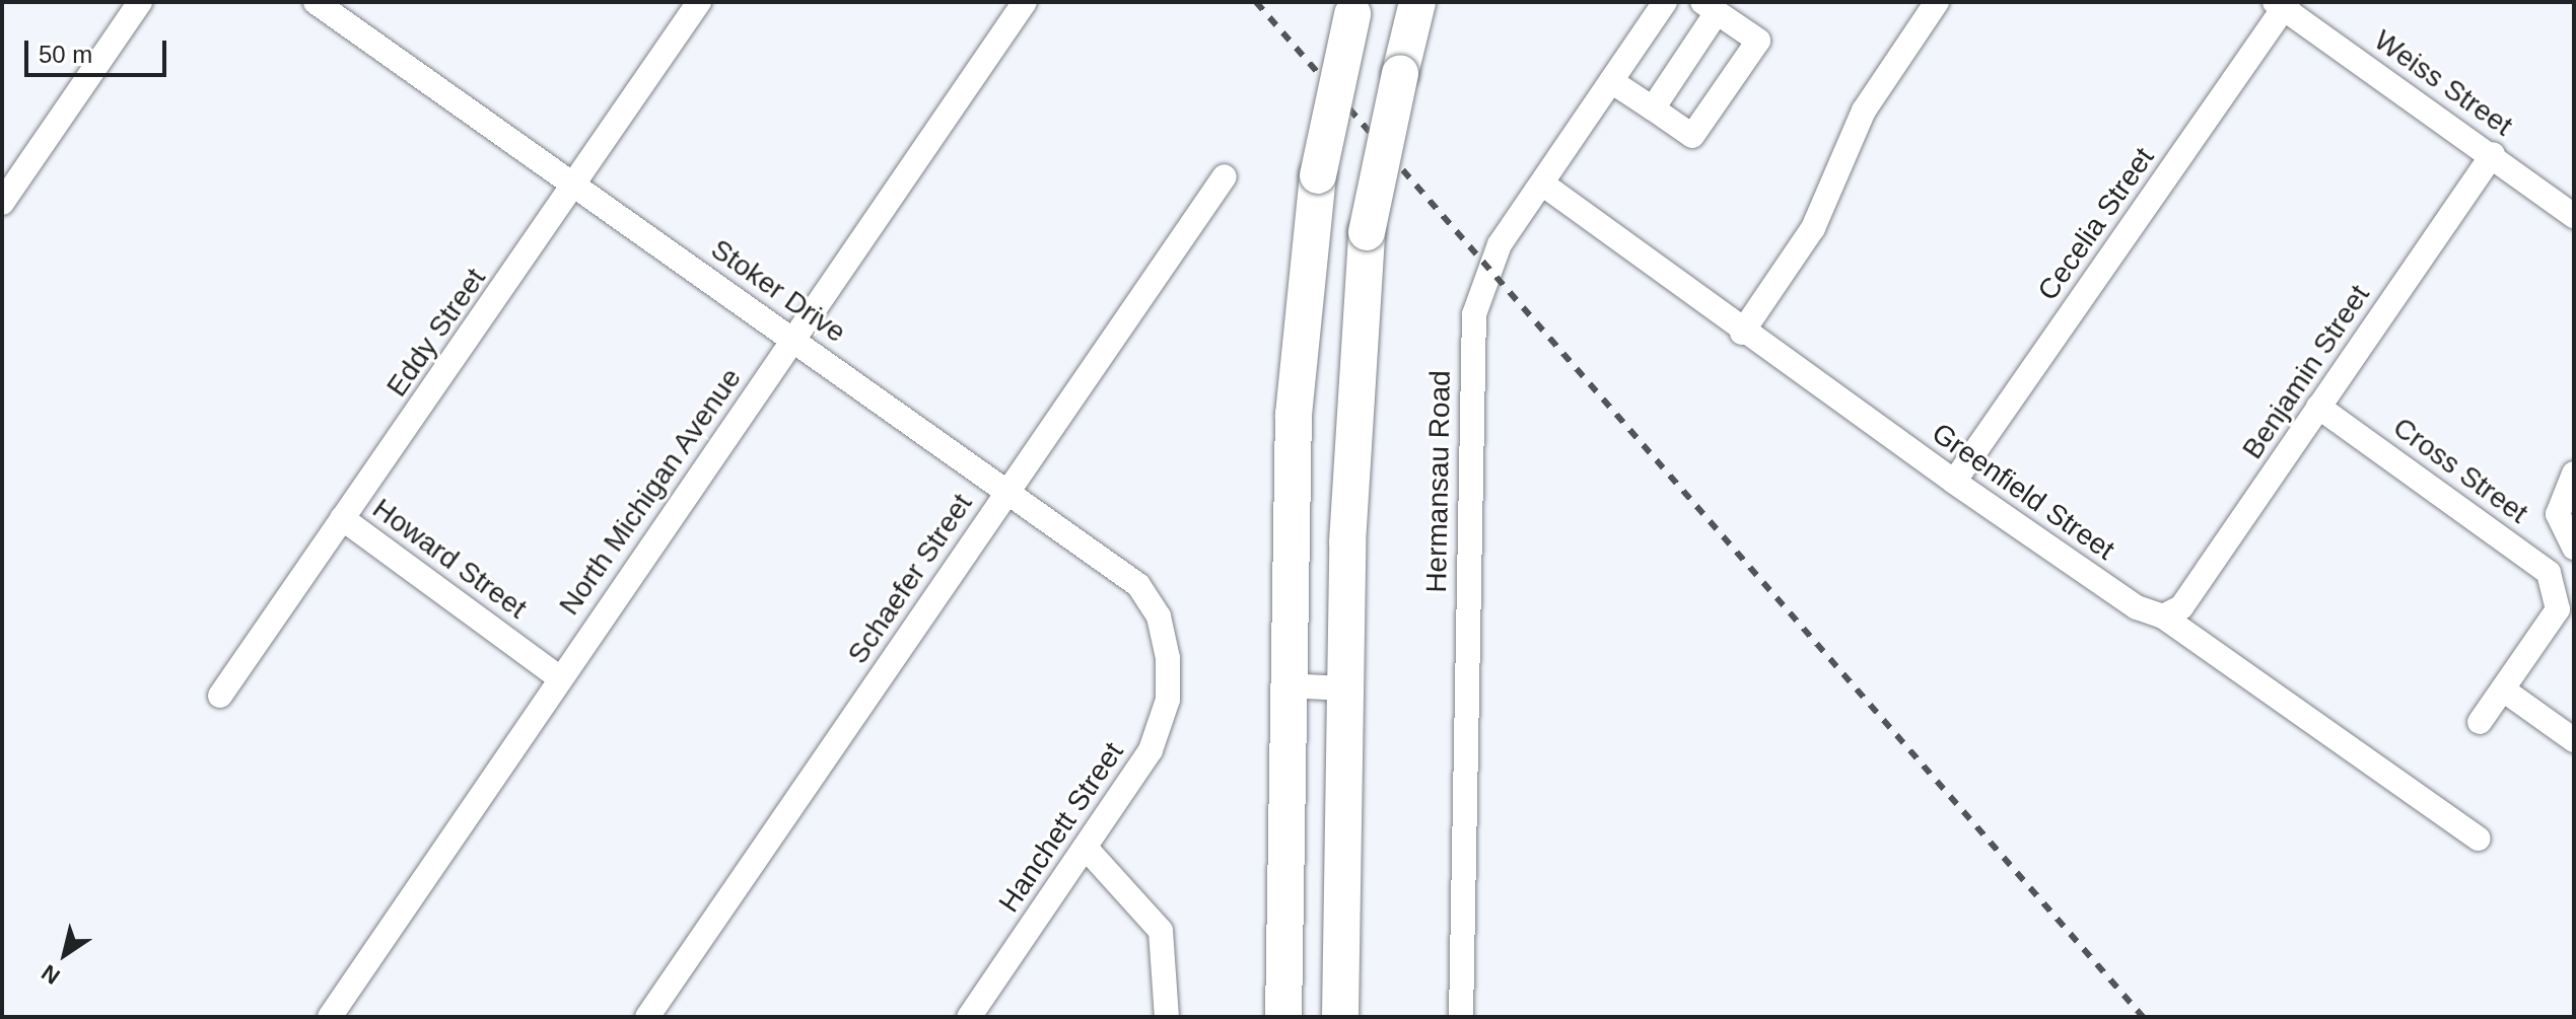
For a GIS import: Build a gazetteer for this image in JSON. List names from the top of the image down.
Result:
{
  "streets": {
    "street": [
      "Weiss Street",
      "Cecelia Street",
      "Stoker Drive",
      "Eddy Street",
      "Benjamin Street",
      "Cross Street",
      "Hermansau Road",
      "North Michigan Avenue",
      "Greenfield Street",
      "Howard Street",
      "Schaefer Street",
      "Hanchett Street"
    ]
  },
  "crossings": [
    ["Weiss Street", "Cecelia Street"],
    ["Weiss Street", "Benjamin Street"],
    ["Cecelia Street", "Greenfield Street"],
    ["Stoker Drive", "Eddy Street"],
    ["Stoker Drive", "North Michigan Avenue"],
    ["Stoker Drive", "Schaefer Street"],
    ["Stoker Drive", "Hanchett Street"],
    ["Eddy Street", "Howard Street"],
    ["Benjamin Street", "Cross Street"],
    ["Benjamin Street", "Greenfield Street"],
    ["Hermansau Road", "Greenfield Street"],
    ["North Michigan Avenue", "Howard Street"]
  ],
  "scale_bar": "50 m",
  "north": "bottom left"
}
